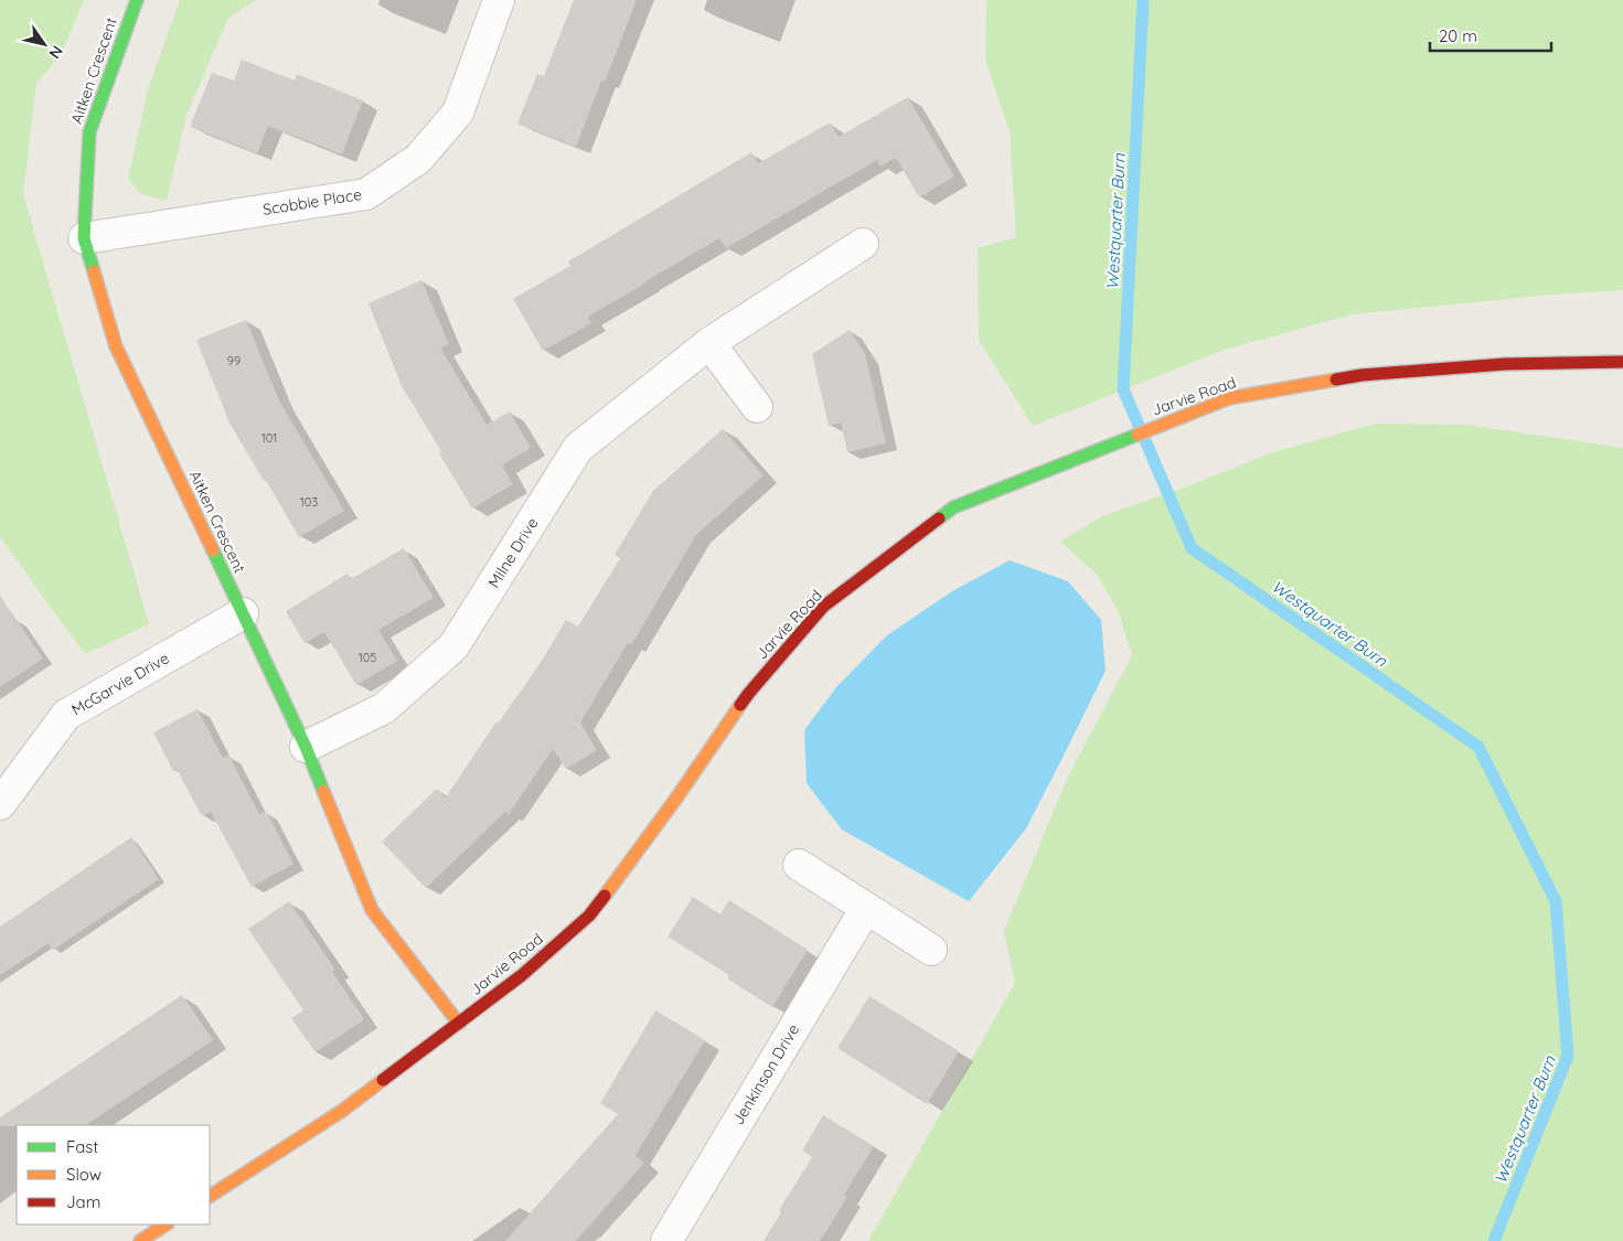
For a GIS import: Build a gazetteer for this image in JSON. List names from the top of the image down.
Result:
{
  "streets": {
    "street": [
      "Aitken Crescent",
      "Scobbie Place",
      "Jarvie Road",
      "Milne Drive",
      "McGarvie Drive",
      "Jenkinson Drive"
    ]
  },
  "crossings": [
    ["Aitken Crescent", "Scobbie Place"],
    ["Aitken Crescent", "Jarvie Road"],
    ["Aitken Crescent", "Milne Drive"],
    ["Aitken Crescent", "McGarvie Drive"]
  ],
  "water": ["Westquarter Burn"],
  "house_numbers": [
    "99",
    "101",
    "103",
    "105"
  ],
  "legend": ["Fast", "Slow", "Jam"],
  "scale_bar": "20 m",
  "north": "bottom right"
}
